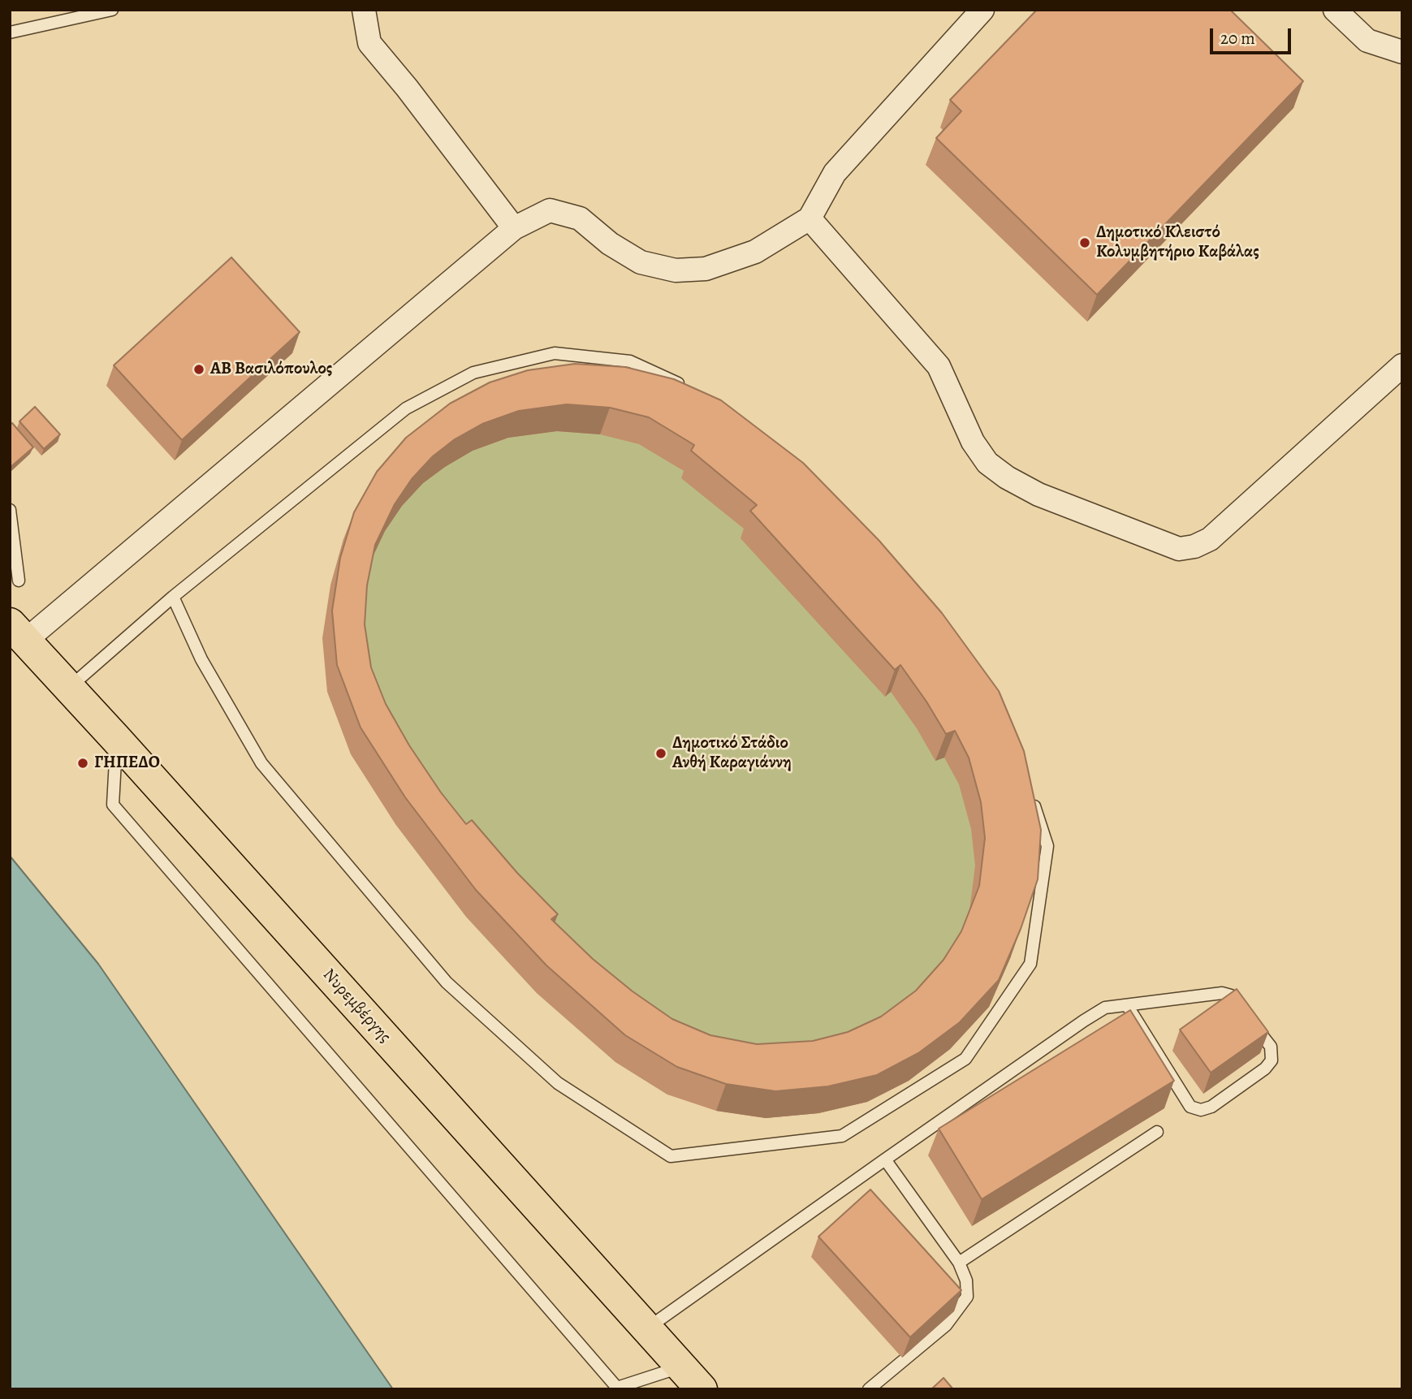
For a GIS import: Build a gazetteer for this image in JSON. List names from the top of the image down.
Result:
{
  "streets": {
    "main road": ["Νυρεμβέργης"]
  },
  "places": [
    "Δημοτικό Κλειστό Κολυμβητήριο Καβάλας",
    "ΑΒ Βασιλόπουλος",
    "Δημοτικό Στάδιο Ανθή Καραγιάννη",
    "ΓΗΠΕΔΟ"
  ],
  "scale_bar": "20 m"
}
